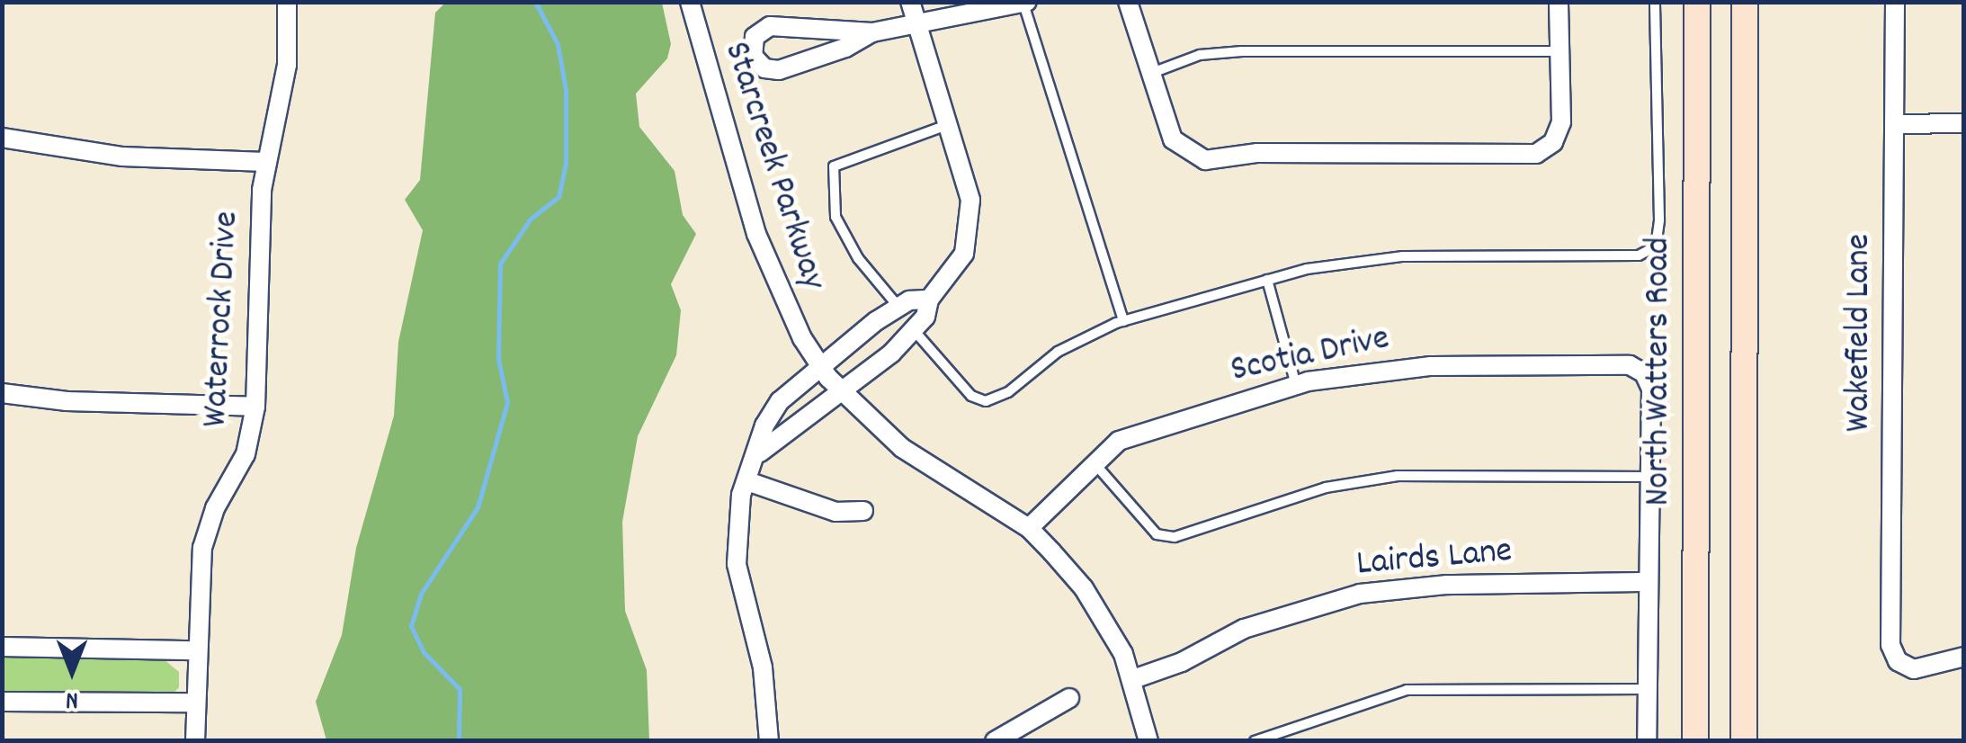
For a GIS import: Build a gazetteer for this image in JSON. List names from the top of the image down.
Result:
{
  "streets": {
    "main road": ["North Watters Road"],
    "street": [
      "Starcreek Parkway",
      "Waterrock Drive",
      "Wakefield Lane",
      "Scotia Drive",
      "Lairds Lane"
    ]
  },
  "crossings": [
    ["Starcreek Parkway", "Scotia Drive"],
    ["Starcreek Parkway", "Lairds Lane"]
  ],
  "north": "bottom"
}
